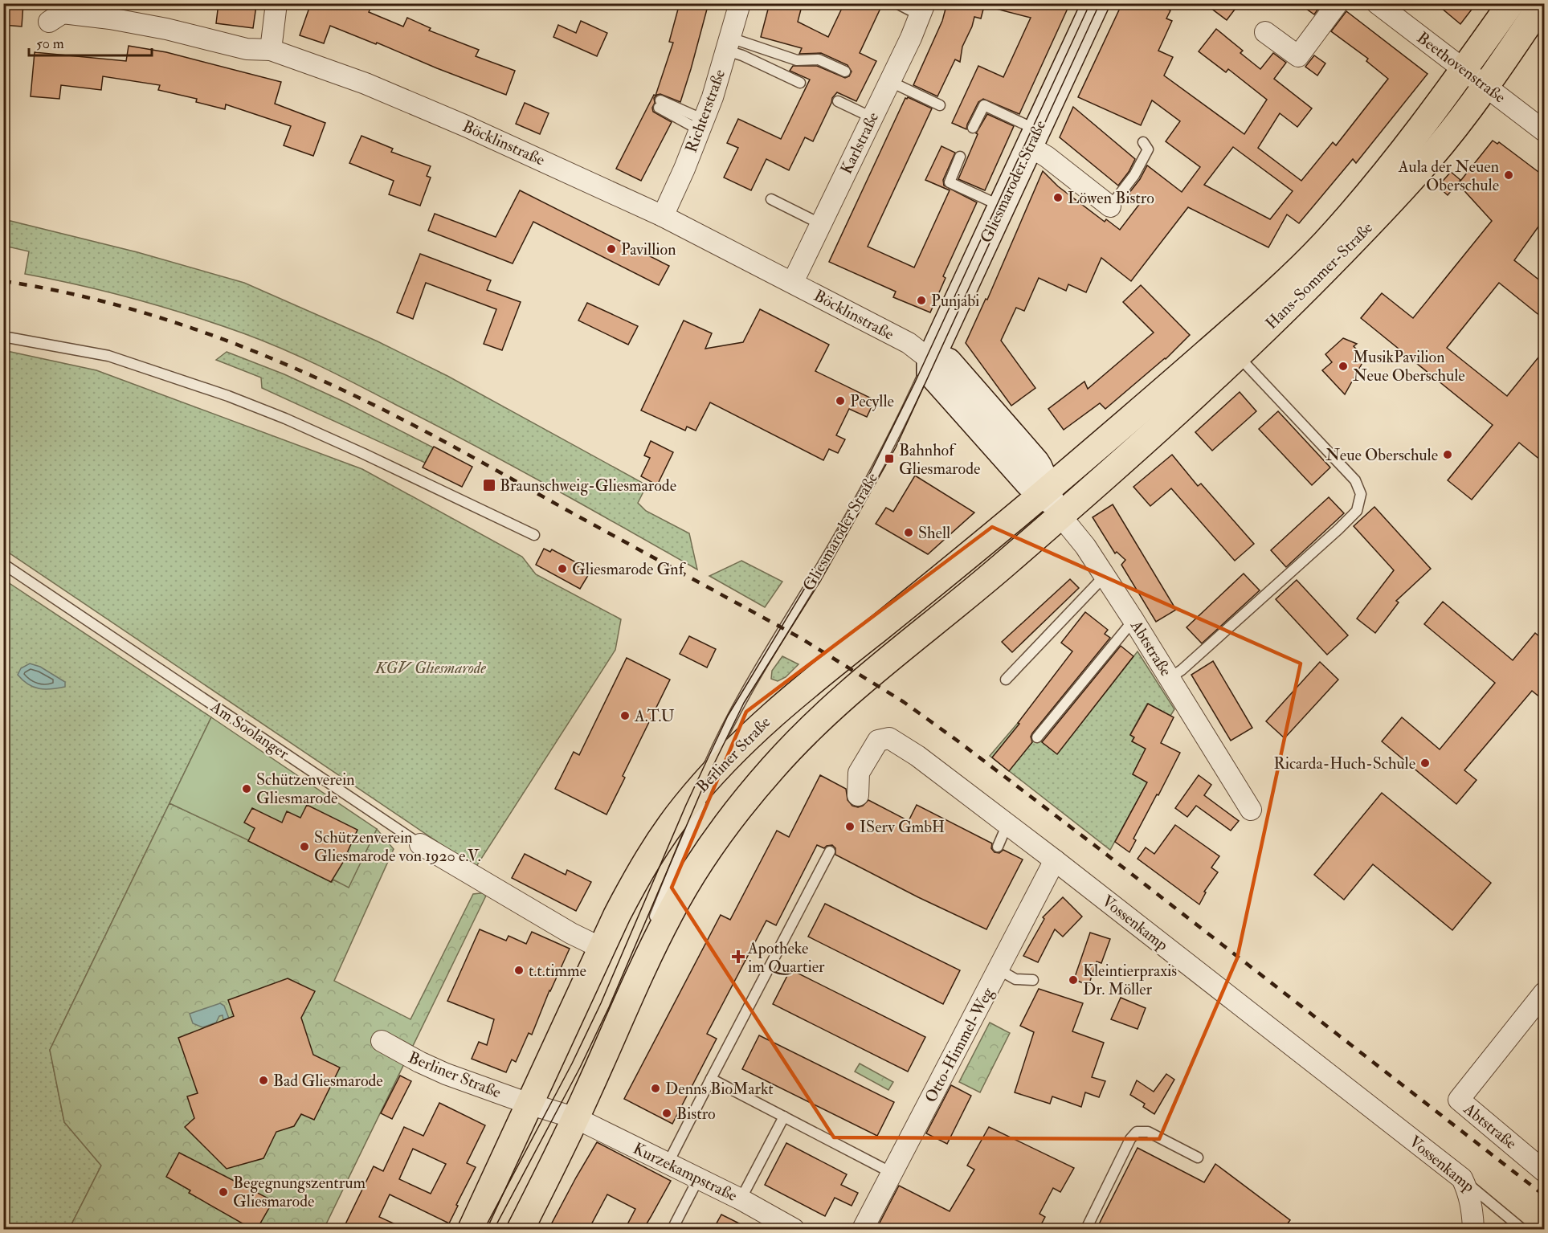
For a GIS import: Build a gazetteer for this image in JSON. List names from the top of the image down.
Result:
{
  "streets": {
    "main road": ["Hans-Sommer-Straße", "Berliner Straße"],
    "street": [
      "Beethovenstraße",
      "Richterstraße",
      "Böcklinstraße",
      "Karlstraße",
      "Gliesmaroder Straße",
      "Abtstraße",
      "Am Soolanger",
      "Vossenkamp",
      "Otto-Himmel-Weg",
      "Kurzekampstraße"
    ]
  },
  "crossings": [
    ["Beethovenstraße", "Hans-Sommer-Straße"],
    ["Richterstraße", "Böcklinstraße"],
    ["Böcklinstraße", "Karlstraße"],
    ["Böcklinstraße", "Gliesmaroder Straße"],
    ["Böcklinstraße", "Abtstraße"],
    ["Gliesmaroder Straße", "Abtstraße"],
    ["Gliesmaroder Straße", "Berliner Straße"],
    ["Hans-Sommer-Straße", "Abtstraße"],
    ["Hans-Sommer-Straße", "Berliner Straße"],
    ["Abtstraße", "Berliner Straße"],
    ["Am Soolanger", "Berliner Straße"],
    ["Berliner Straße", "Kurzekampstraße"],
    ["Vossenkamp", "Otto-Himmel-Weg"]
  ],
  "parks": ["KGV Gliesmarode"],
  "places": {
    "other": [
      "Aula der Neuen Oberschule",
      "Löwen Bistro",
      "Pavillion",
      "Punjabi",
      "MusikPavilion Neue Oberschule",
      "Pecylle",
      "Neue Oberschule",
      "Shell",
      "Gliesmarode Gnf",
      "A.T.U",
      "Ricarda-Huch-Schule",
      "Schützenverein Gliesmarode",
      "IServ GmbH",
      "Schützenverein Gliesmarode von 1920 e.V.",
      "t.t.timme",
      "Kleintierpraxis Dr. Möller",
      "Bad Gliesmarode",
      "Denns BioMarkt",
      "Bistro",
      "Begegnungszentrum Gliesmarode"
    ],
    "transit": ["Bahnhof Gliesmarode", "Braunschweig-Gliesmarode"],
    "health": ["Apotheke im Quartier"]
  },
  "scale_bar": "50 m"
}
